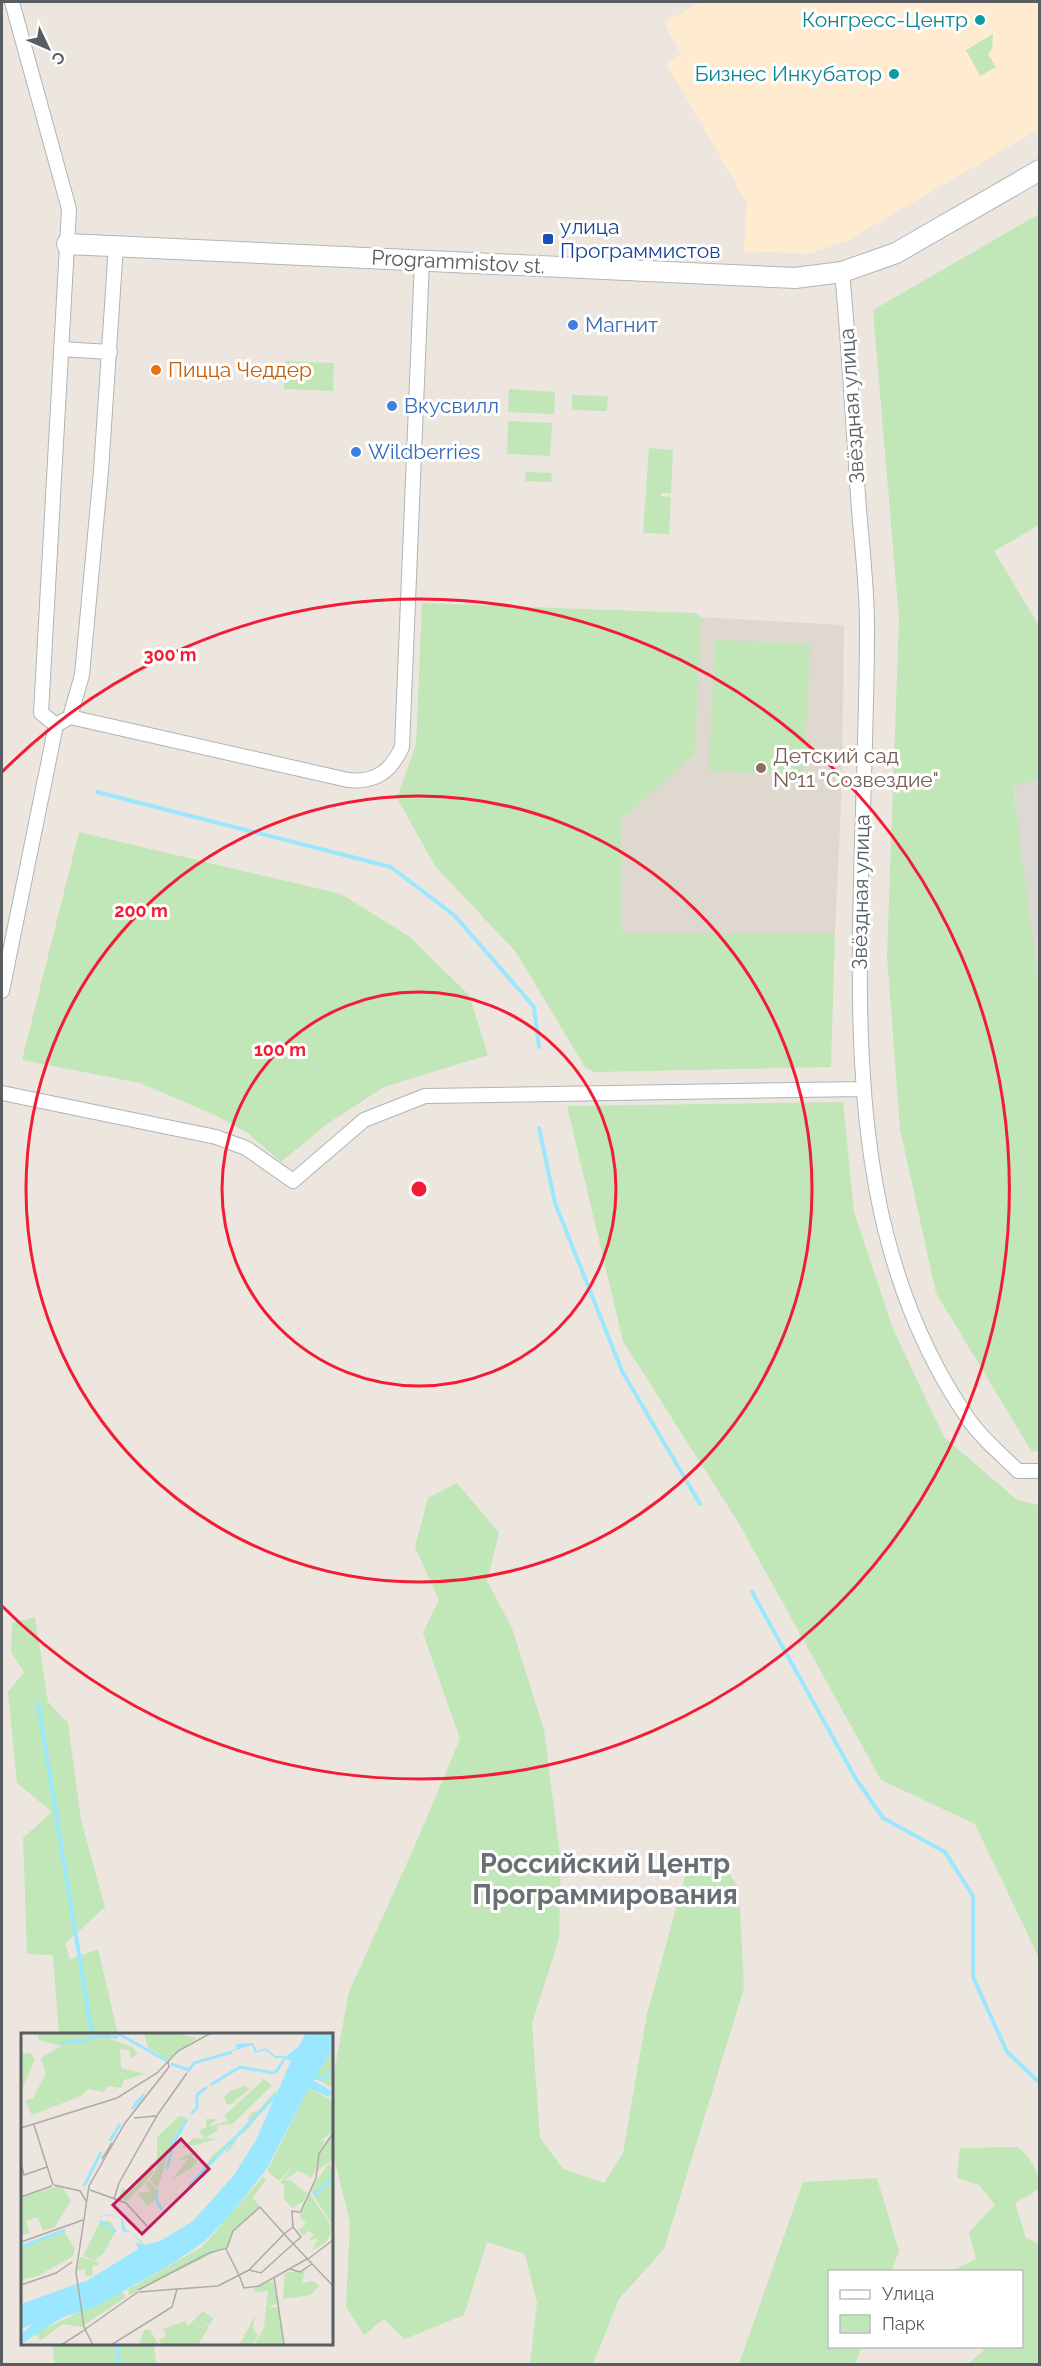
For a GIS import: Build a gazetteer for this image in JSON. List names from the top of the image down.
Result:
{
  "streets": {
    "street": ["Programmistov st.", "Звёздная улица"]
  },
  "crossings": [
    ["Programmistov st.", "Звёздная улица"]
  ],
  "districts": ["Российский Центр Программирования"],
  "places": {
    "other": [
      "Конгресс-Центр",
      "Бизнес Инкубатор",
      "Магнит",
      "Пицца Чеддер",
      "Вкусвилл",
      "Wildberries",
      "Детский сад №11 \"Созвездие\""
    ],
    "transit": ["улица Программистов"]
  },
  "legend": ["Улица", "Парк"],
  "north": "bottom right",
  "rings": ["300 m", "200 m", "100 m"]
}
